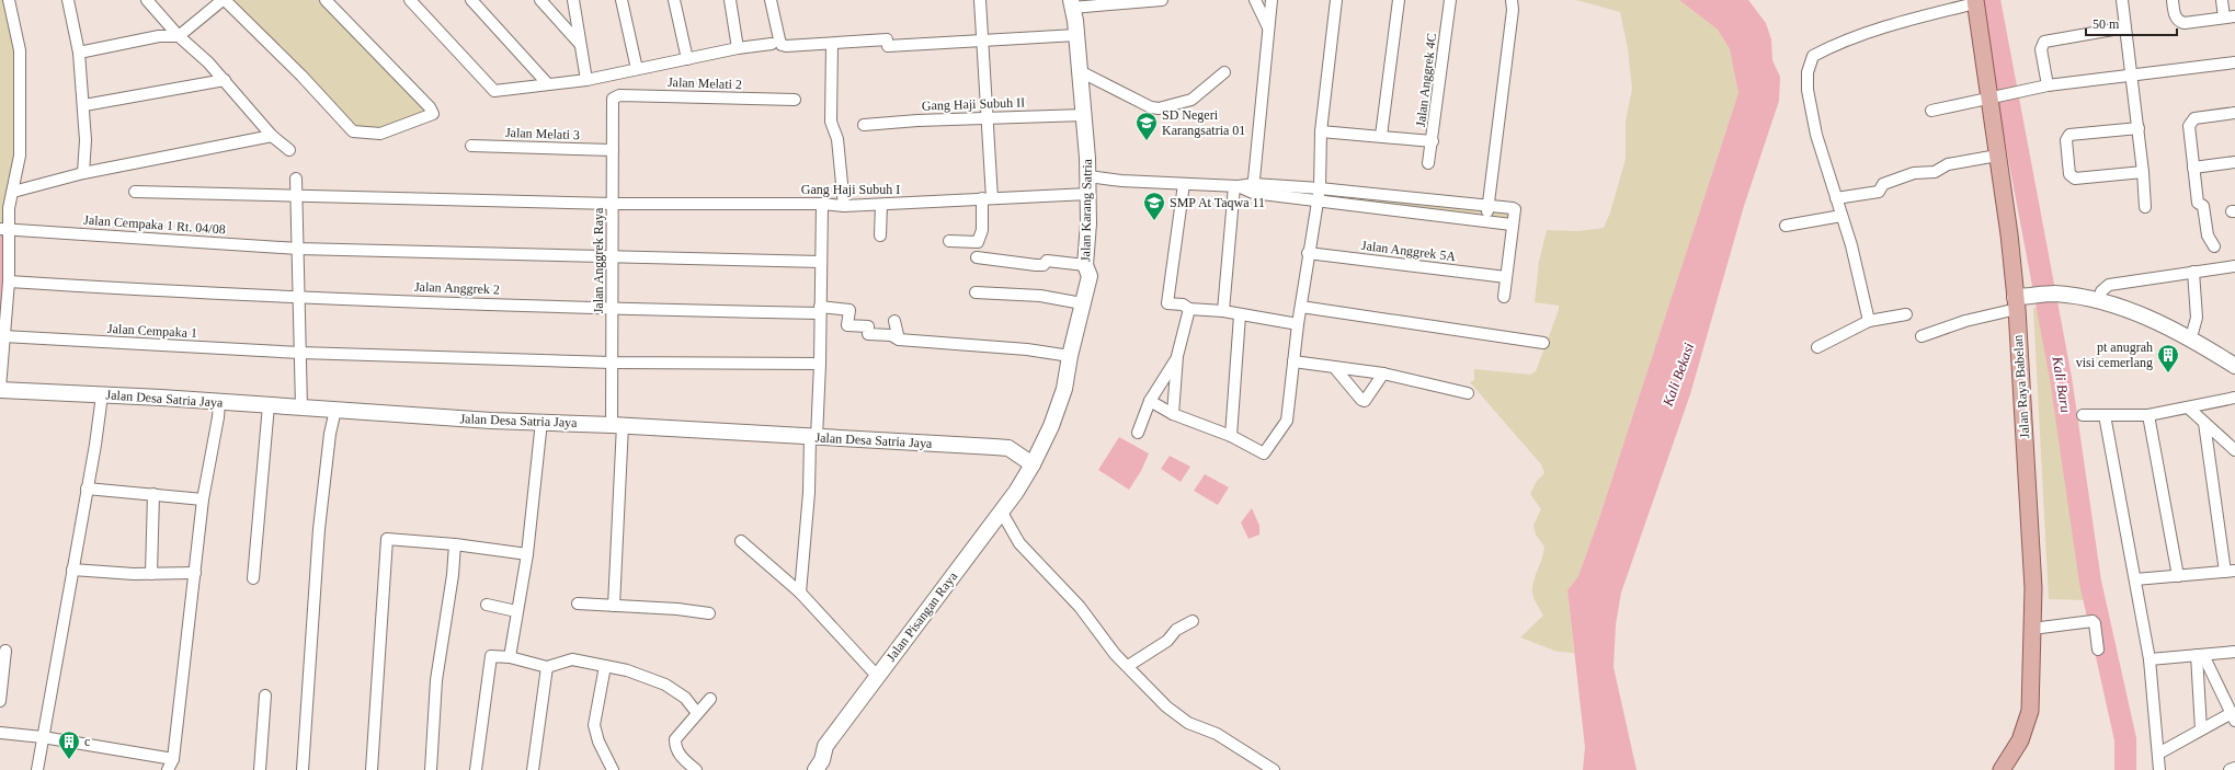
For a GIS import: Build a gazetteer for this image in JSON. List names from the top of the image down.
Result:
{
  "streets": {
    "main road": ["Jalan Raya Babelan"],
    "street": [
      "Jalan Anggrek 4C",
      "Jalan Melati 2",
      "Gang Haji Subuh II",
      "Jalan Melati 3",
      "Gang Haji Subuh I",
      "Jalan Karang Satria",
      "Jalan Cempaka 1 Rt. 04/08",
      "Jalan Anggrek 5A",
      "Jalan Anggrek Raya",
      "Jalan Anggrek 2",
      "Jalan Cempaka 1",
      "Jalan Desa Satria Jaya",
      "Jalan Pisangan Raya"
    ]
  },
  "crossings": [
    ["Jalan Melati 2", "Jalan Anggrek Raya"],
    ["Gang Haji Subuh II", "Jalan Karang Satria"],
    ["Jalan Melati 3", "Jalan Anggrek Raya"],
    ["Gang Haji Subuh I", "Jalan Karang Satria"],
    ["Gang Haji Subuh I", "Jalan Anggrek Raya"],
    ["Jalan Karang Satria", "Jalan Desa Satria Jaya"],
    ["Jalan Karang Satria", "Jalan Pisangan Raya"],
    ["Jalan Cempaka 1 Rt. 04/08", "Jalan Anggrek Raya"],
    ["Jalan Anggrek Raya", "Jalan Anggrek 2"],
    ["Jalan Anggrek Raya", "Jalan Cempaka 1"],
    ["Jalan Anggrek Raya", "Jalan Desa Satria Jaya"],
    ["Jalan Desa Satria Jaya", "Jalan Pisangan Raya"]
  ],
  "water": ["Kali Bekasi", "Kali Baru"],
  "places": {
    "school or university": ["SD Negeri Karangsatria 01", "SMP At Taqwa 11"],
    "building": ["pt anugrah visi cemerlang", "c"]
  },
  "scale_bar": "50 m"
}
